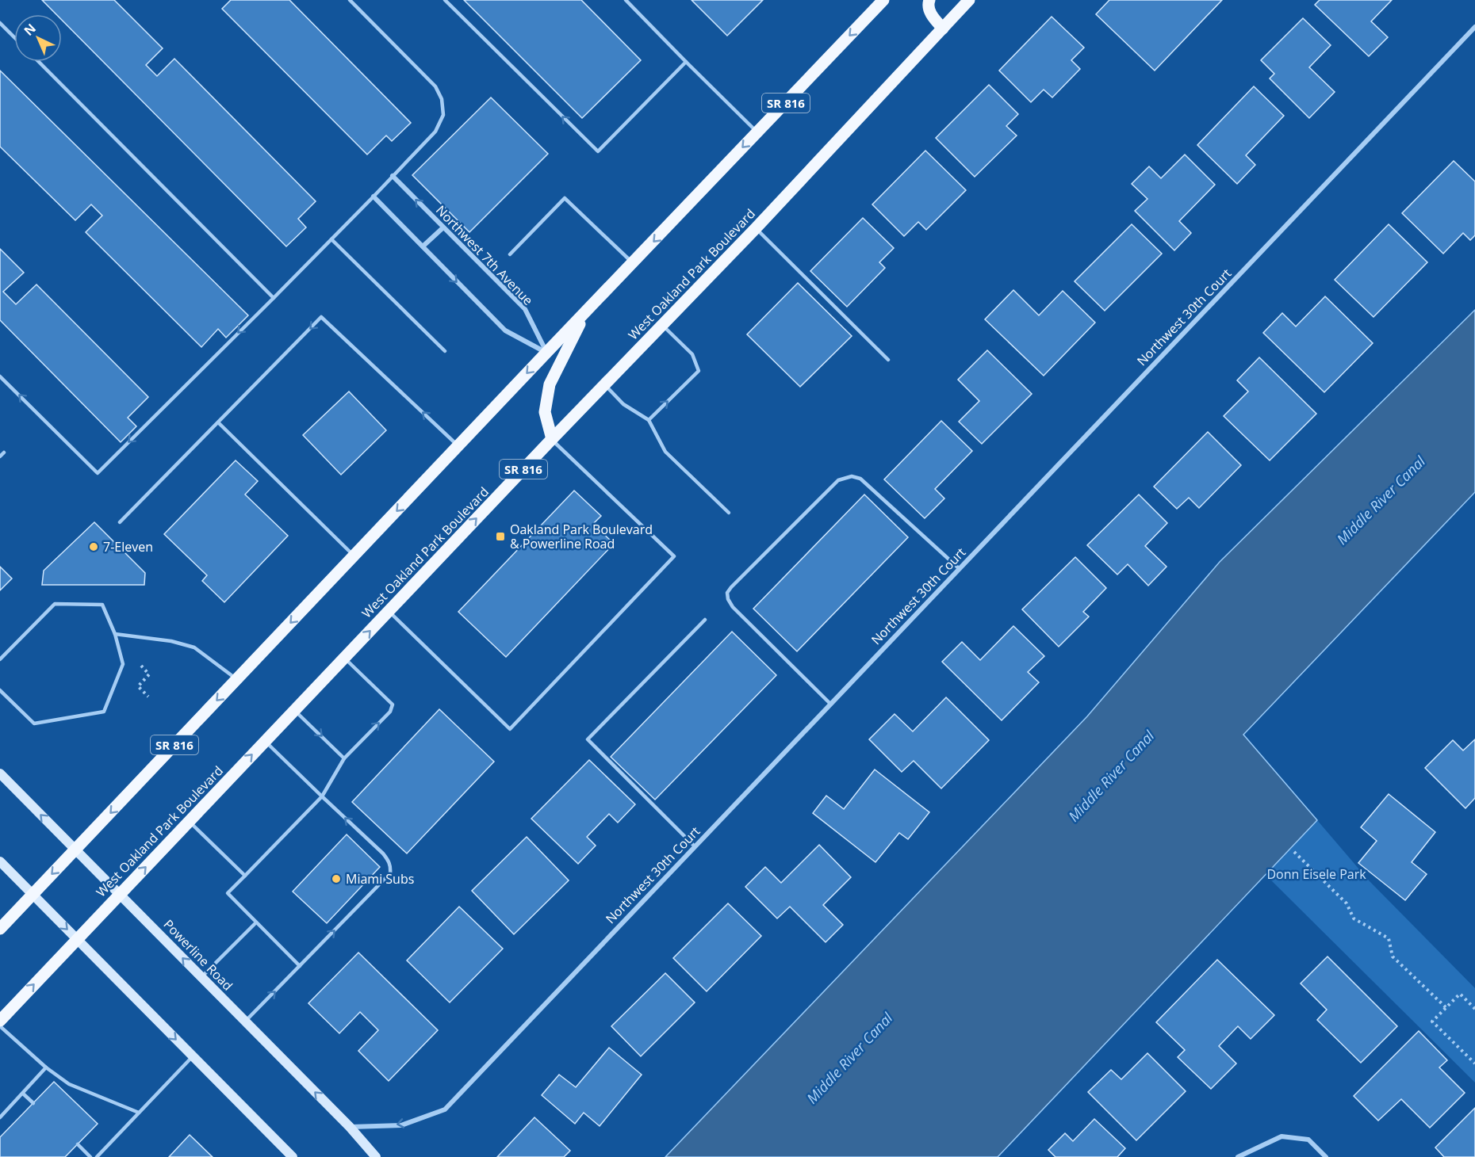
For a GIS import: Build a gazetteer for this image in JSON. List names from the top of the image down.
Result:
{
  "streets": {
    "main road": ["SR 816", "West Oakland Park Boulevard", "Powerline Road"],
    "street": ["Northwest 7th Avenue", "Northwest 30th Court"]
  },
  "crossings": [
    ["SR 816", "Northwest 7th Avenue"],
    ["SR 816", "Powerline Road"],
    ["West Oakland Park Boulevard", "Powerline Road"],
    ["Northwest 30th Court", "Powerline Road"]
  ],
  "water": ["Middle River Canal"],
  "parks": ["Donn Eisele Park"],
  "places": {
    "transit": ["Oakland Park Boulevard & Powerline Road"],
    "other": ["7-Eleven", "Miami Subs"]
  },
  "north": "top left"
}
